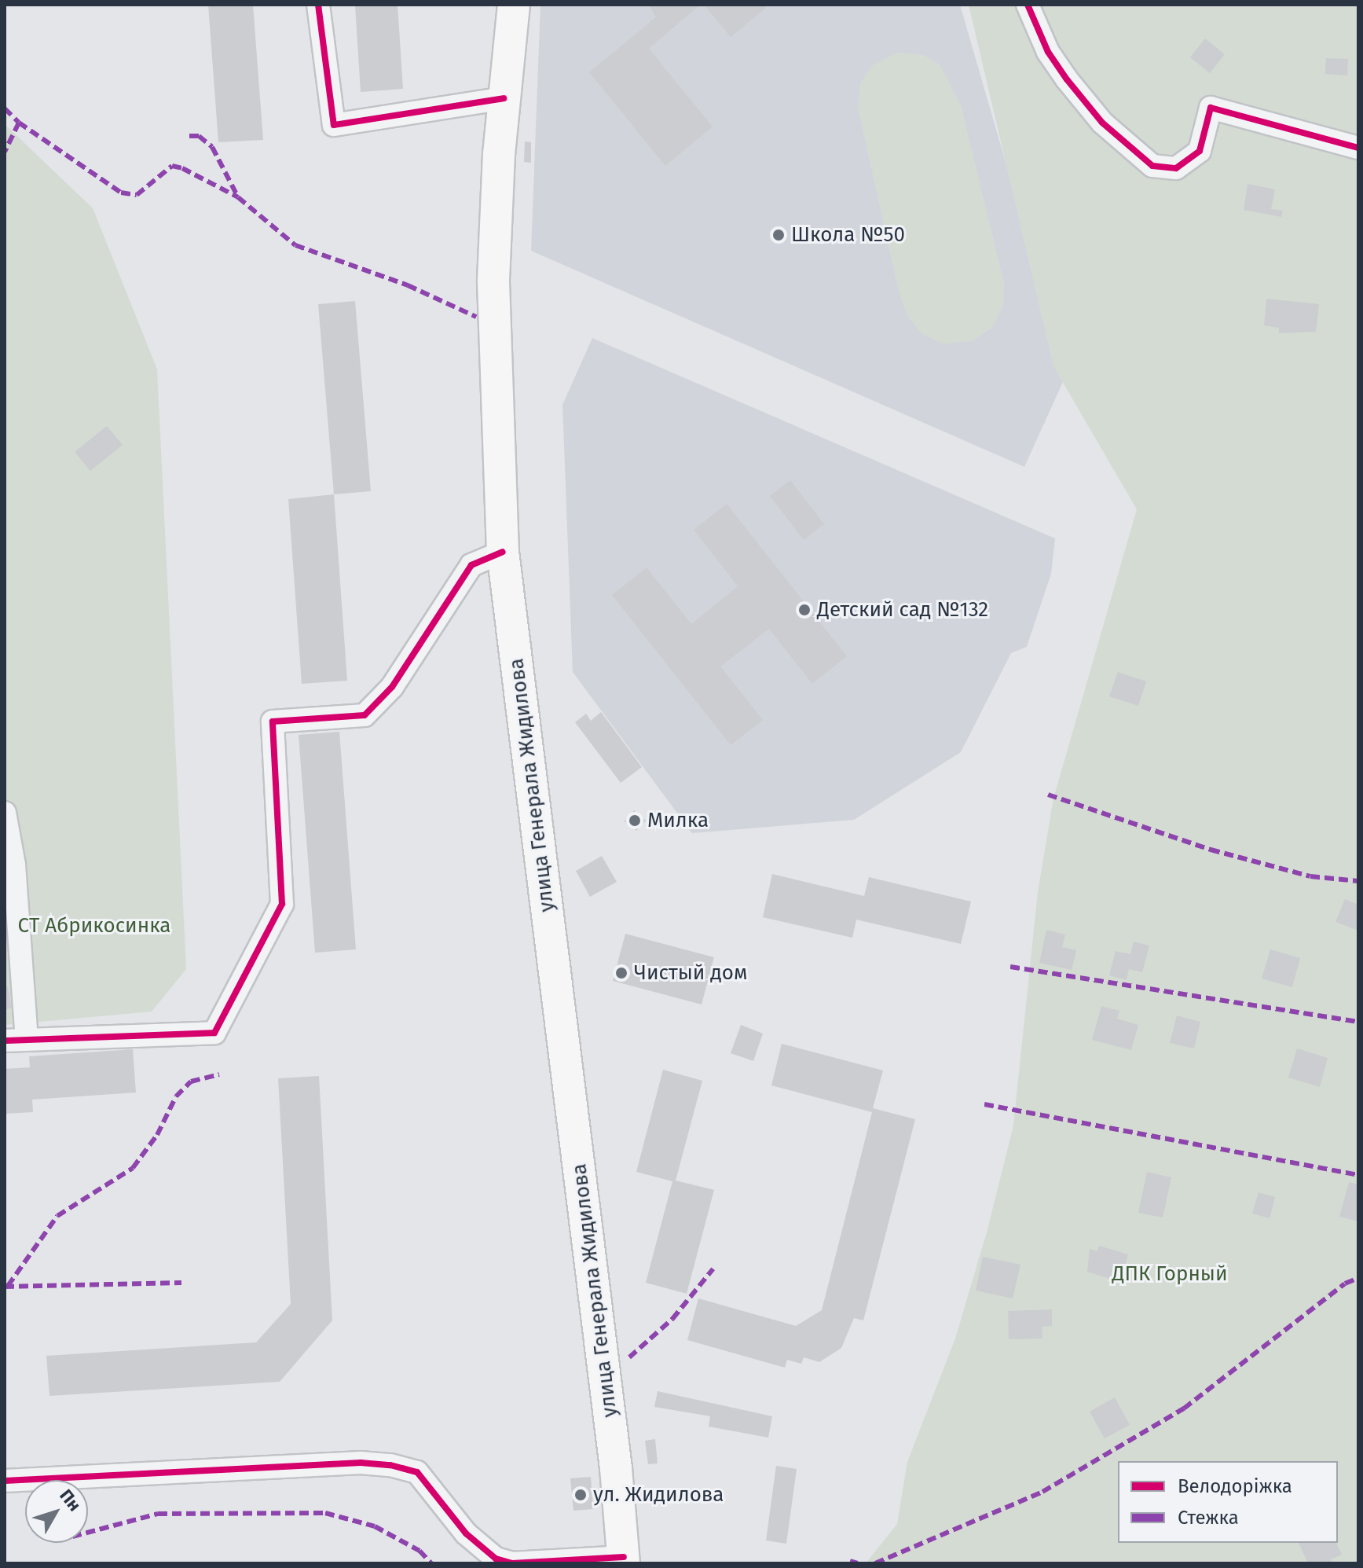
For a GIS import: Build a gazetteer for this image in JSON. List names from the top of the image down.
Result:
{
  "streets": {
    "main road": ["улица Генерала Жидилова"]
  },
  "parks": ["СТ Абрикосинка", "ДПК Горный"],
  "places": [
    "Школа №50",
    "Детский сад №132",
    "Милка",
    "Чистый дом",
    "ул. Жидилова"
  ],
  "legend": ["Велодоріжка", "Стежка"],
  "north": "top right"
}
